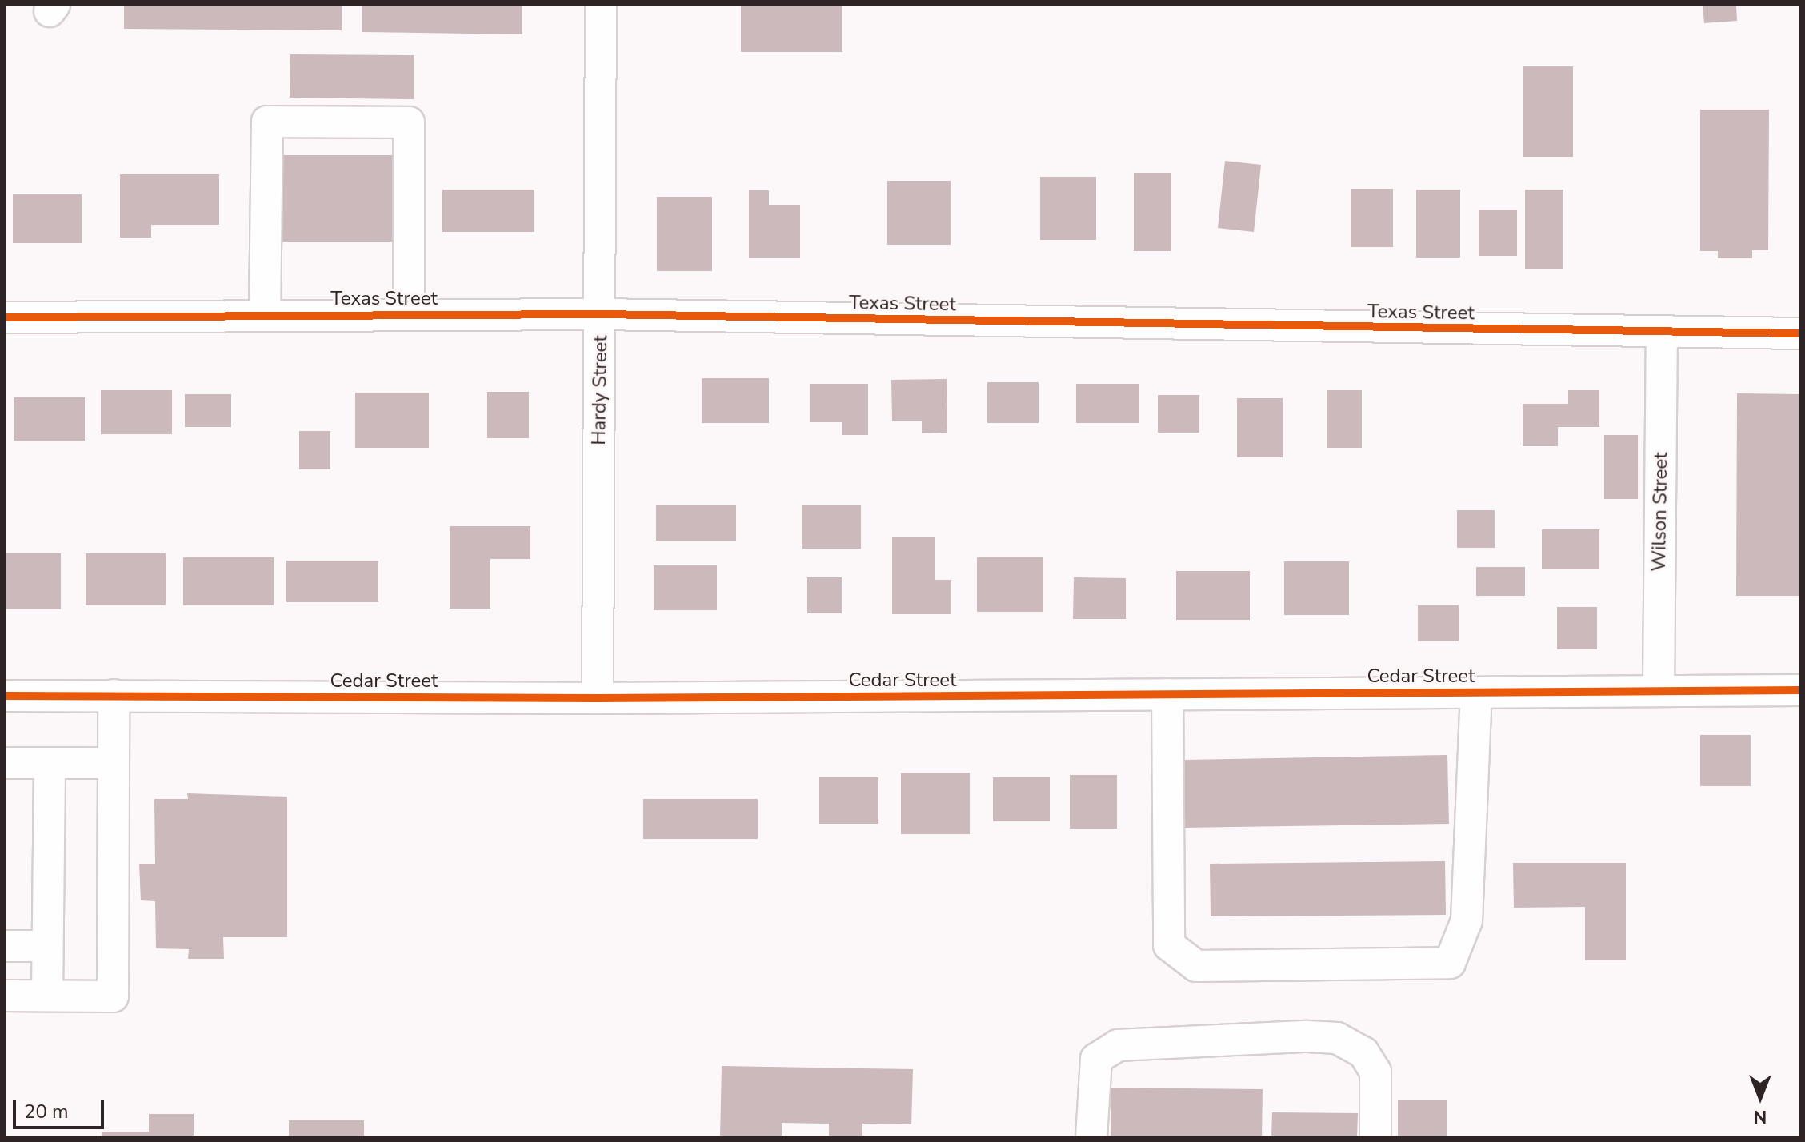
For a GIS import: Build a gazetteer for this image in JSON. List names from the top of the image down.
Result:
{
  "streets": {
    "street": [
      "Texas Street",
      "Hardy Street",
      "Wilson Street",
      "Cedar Street"
    ]
  },
  "crossings": [
    ["Texas Street", "Hardy Street"],
    ["Texas Street", "Wilson Street"],
    ["Hardy Street", "Cedar Street"],
    ["Wilson Street", "Cedar Street"]
  ],
  "scale_bar": "20 m",
  "north": "bottom"
}
